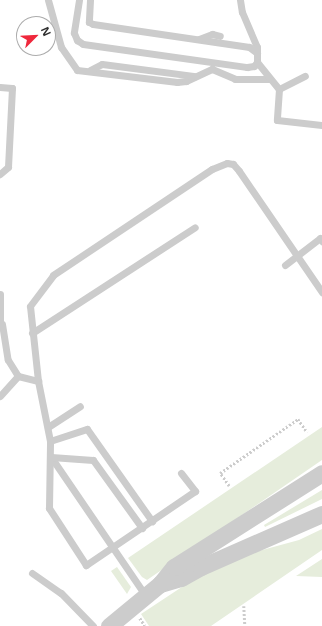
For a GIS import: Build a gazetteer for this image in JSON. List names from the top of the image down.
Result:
{
  "north": "top right"
}
